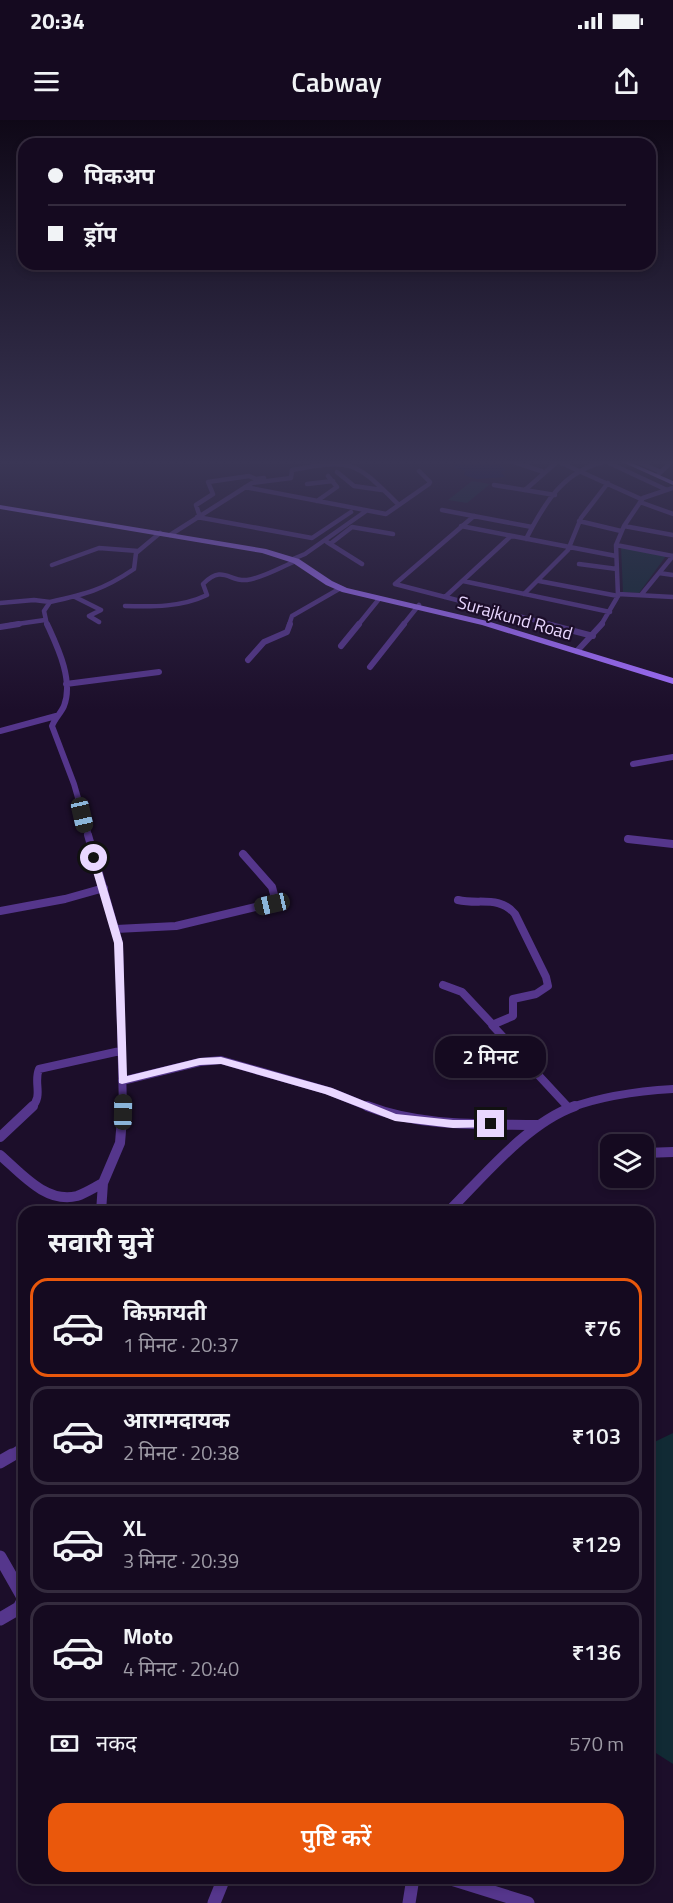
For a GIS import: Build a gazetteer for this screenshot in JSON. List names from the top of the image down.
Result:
{
  "streets": {
    "main road": ["Surajkund Road"]
  },
  "page": {
    "status": "20:34",
    "header": "Cabway",
    "banner": ["पिकअप", "ड्रॉप"],
    "bubble": "2 मिनट",
    "heading": "सवारी चुनें",
    "list": [
      {
        "name": "किफ़ायती",
        "note": "1 मिनट · 20:37",
        "value": "₹76"
      },
      {
        "name": "आरामदायक",
        "note": "2 मिनट · 20:38",
        "value": "₹103"
      },
      {
        "name": "XL",
        "note": "3 मिनट · 20:39",
        "value": "₹129"
      },
      {
        "name": "Moto",
        "note": "4 मिनट · 20:40",
        "value": "₹136"
      }
    ],
    "pay": ["नकद", "570 m"],
    "buttons": "पुष्टि करें"
  }
}
